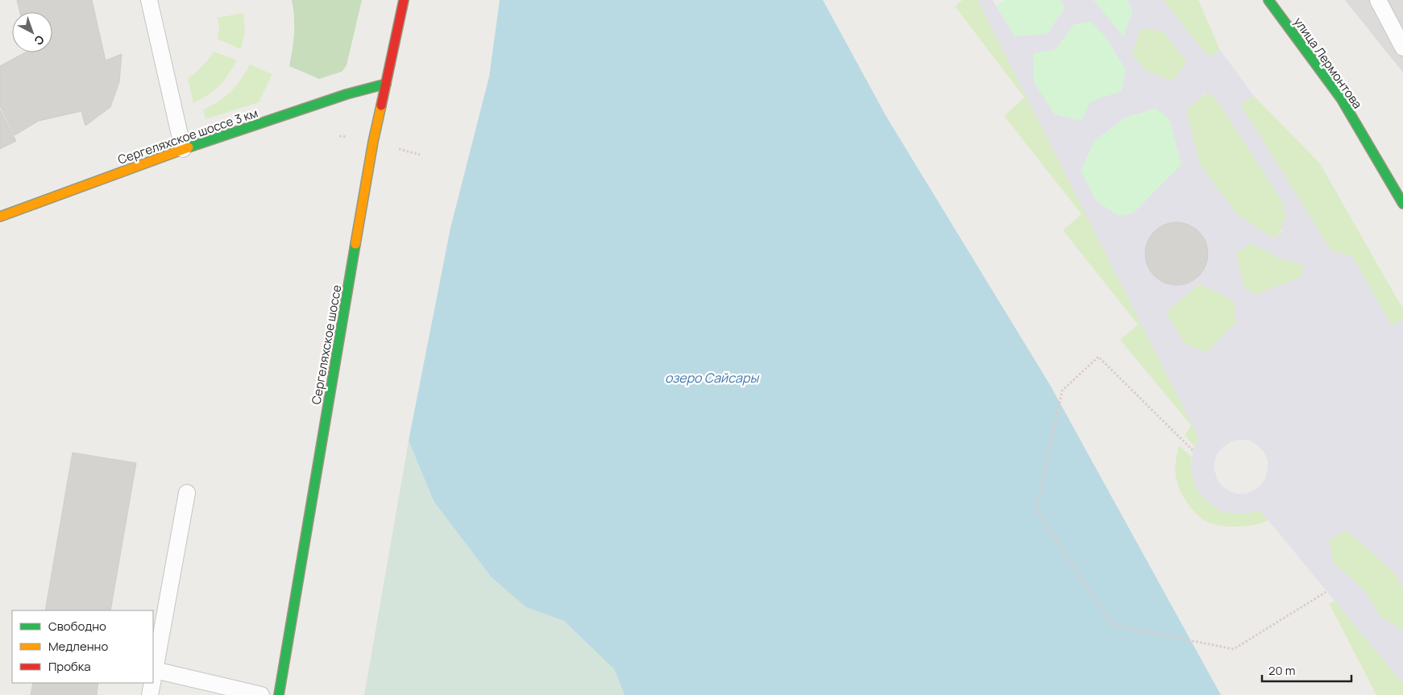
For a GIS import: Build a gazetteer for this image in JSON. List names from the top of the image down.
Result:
{
  "streets": {
    "main road": ["улица Лермонтова", "Сергеляхское шоссе 3 км", "Сергеляхское шоссе"]
  },
  "crossings": [
    ["Сергеляхское шоссе 3 км", "Сергеляхское шоссе"]
  ],
  "water": ["озеро Сайсары"],
  "legend": ["Свободно", "Медленно", "Пробка"],
  "scale_bar": "20 m",
  "north": "bottom right"
}
